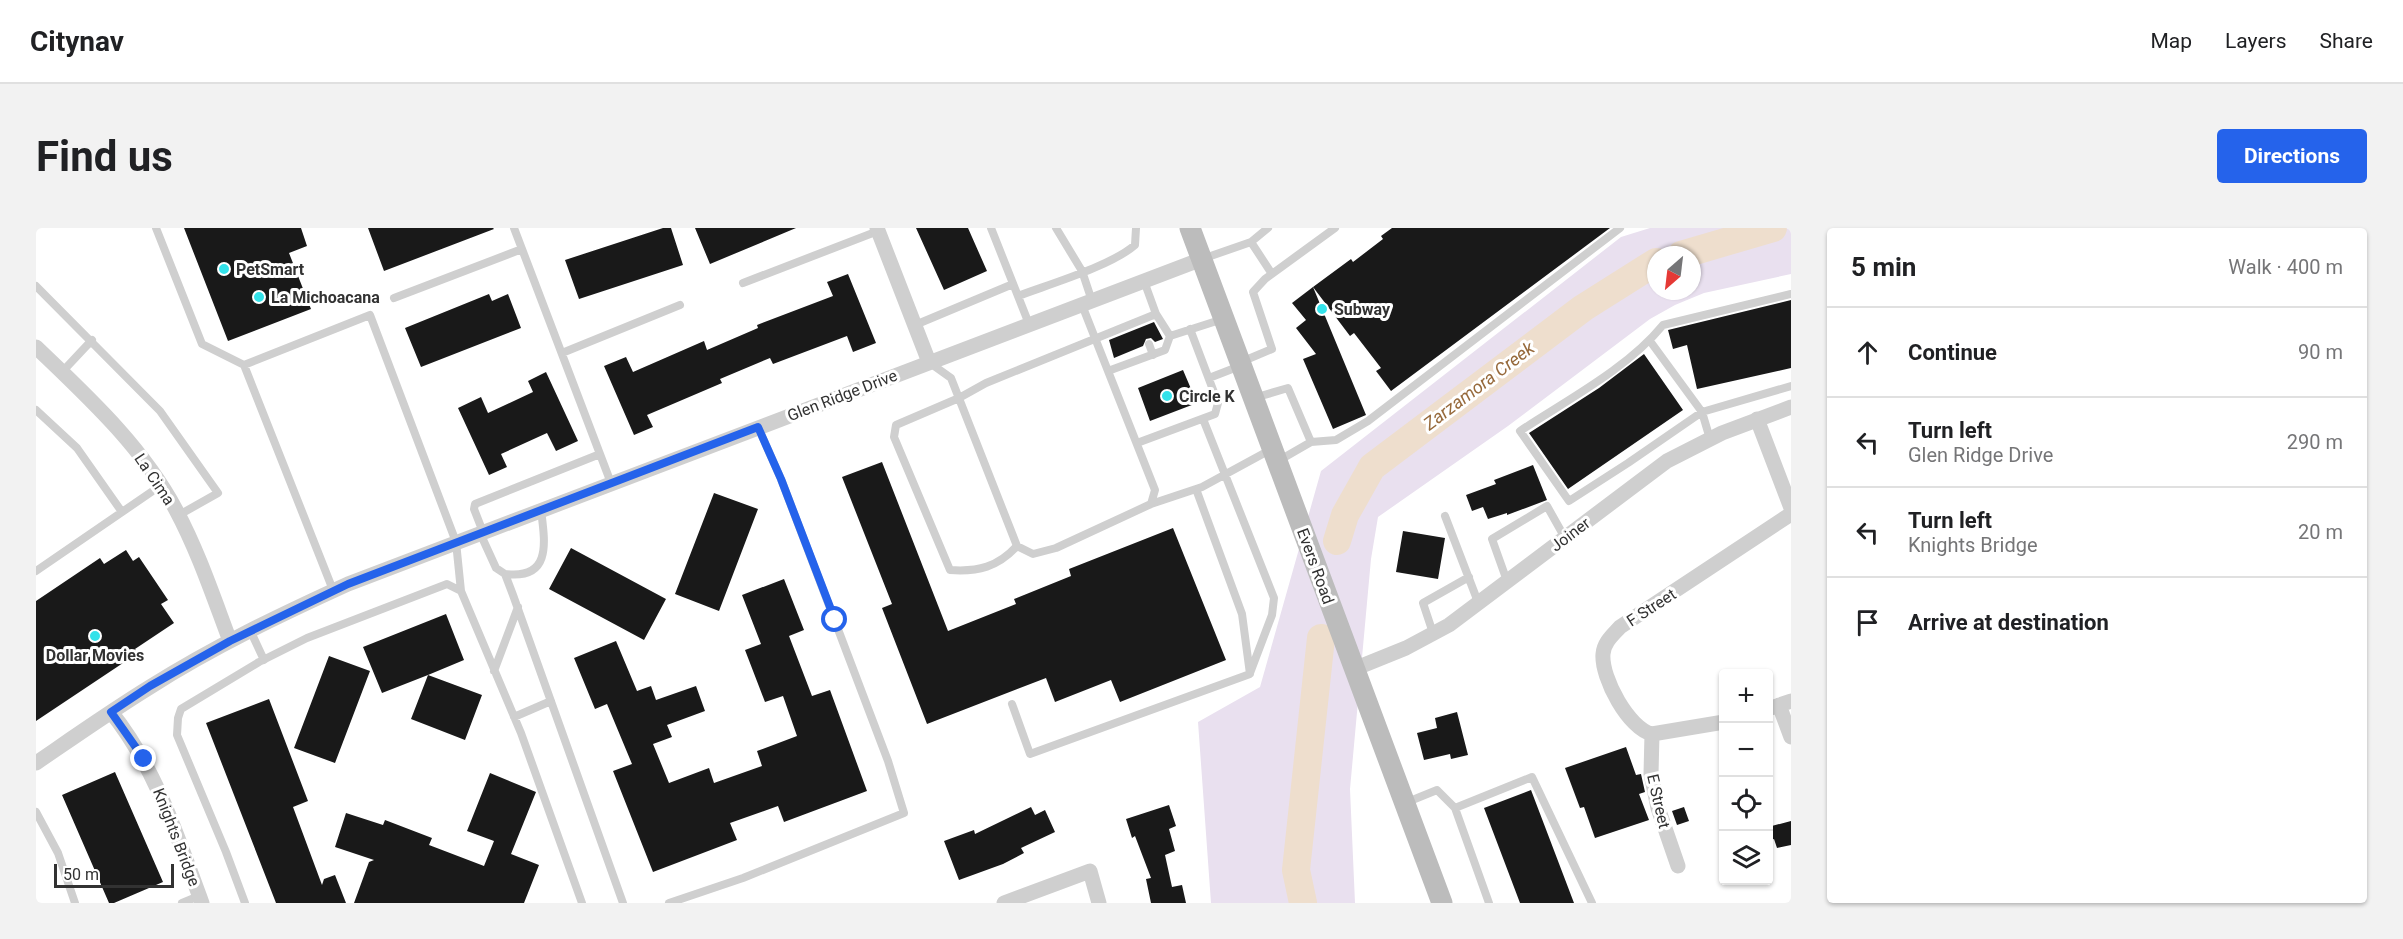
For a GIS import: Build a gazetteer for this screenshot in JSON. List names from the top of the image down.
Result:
{
  "streets": {
    "main road": ["Evers Road"],
    "street": [
      "Glen Ridge Drive",
      "La Cima",
      "Joiner",
      "F Street",
      "E Street",
      "Knights Bridge"
    ]
  },
  "crossings": [
    ["Glen Ridge Drive", "La Cima"],
    ["Glen Ridge Drive", "Evers Road"],
    ["Glen Ridge Drive", "Knights Bridge"],
    ["Joiner", "Evers Road"],
    ["F Street", "E Street"]
  ],
  "water": ["Zarzamora Creek"],
  "places": [
    "PetSmart",
    "La Michoacana",
    "Subway",
    "Circle K",
    "Dollar Movies"
  ],
  "scale_bar": "50 m",
  "north": "bottom left",
  "page": {
    "header": "Citynav",
    "nav": ["Map", "Layers", "Share"],
    "buttons": "Directions",
    "title": "Find us",
    "heading": ["5 min", "Walk · 400 m"],
    "list": [
      ["Continue", "90 m"],
      ["Turn left", "Glen Ridge Drive", "290 m"],
      ["Turn left", "Knights Bridge", "20 m"],
      "Arrive at destination"
    ],
    "map_buttons": ["+", "−"],
    "scale": "50 m"
  }
}
